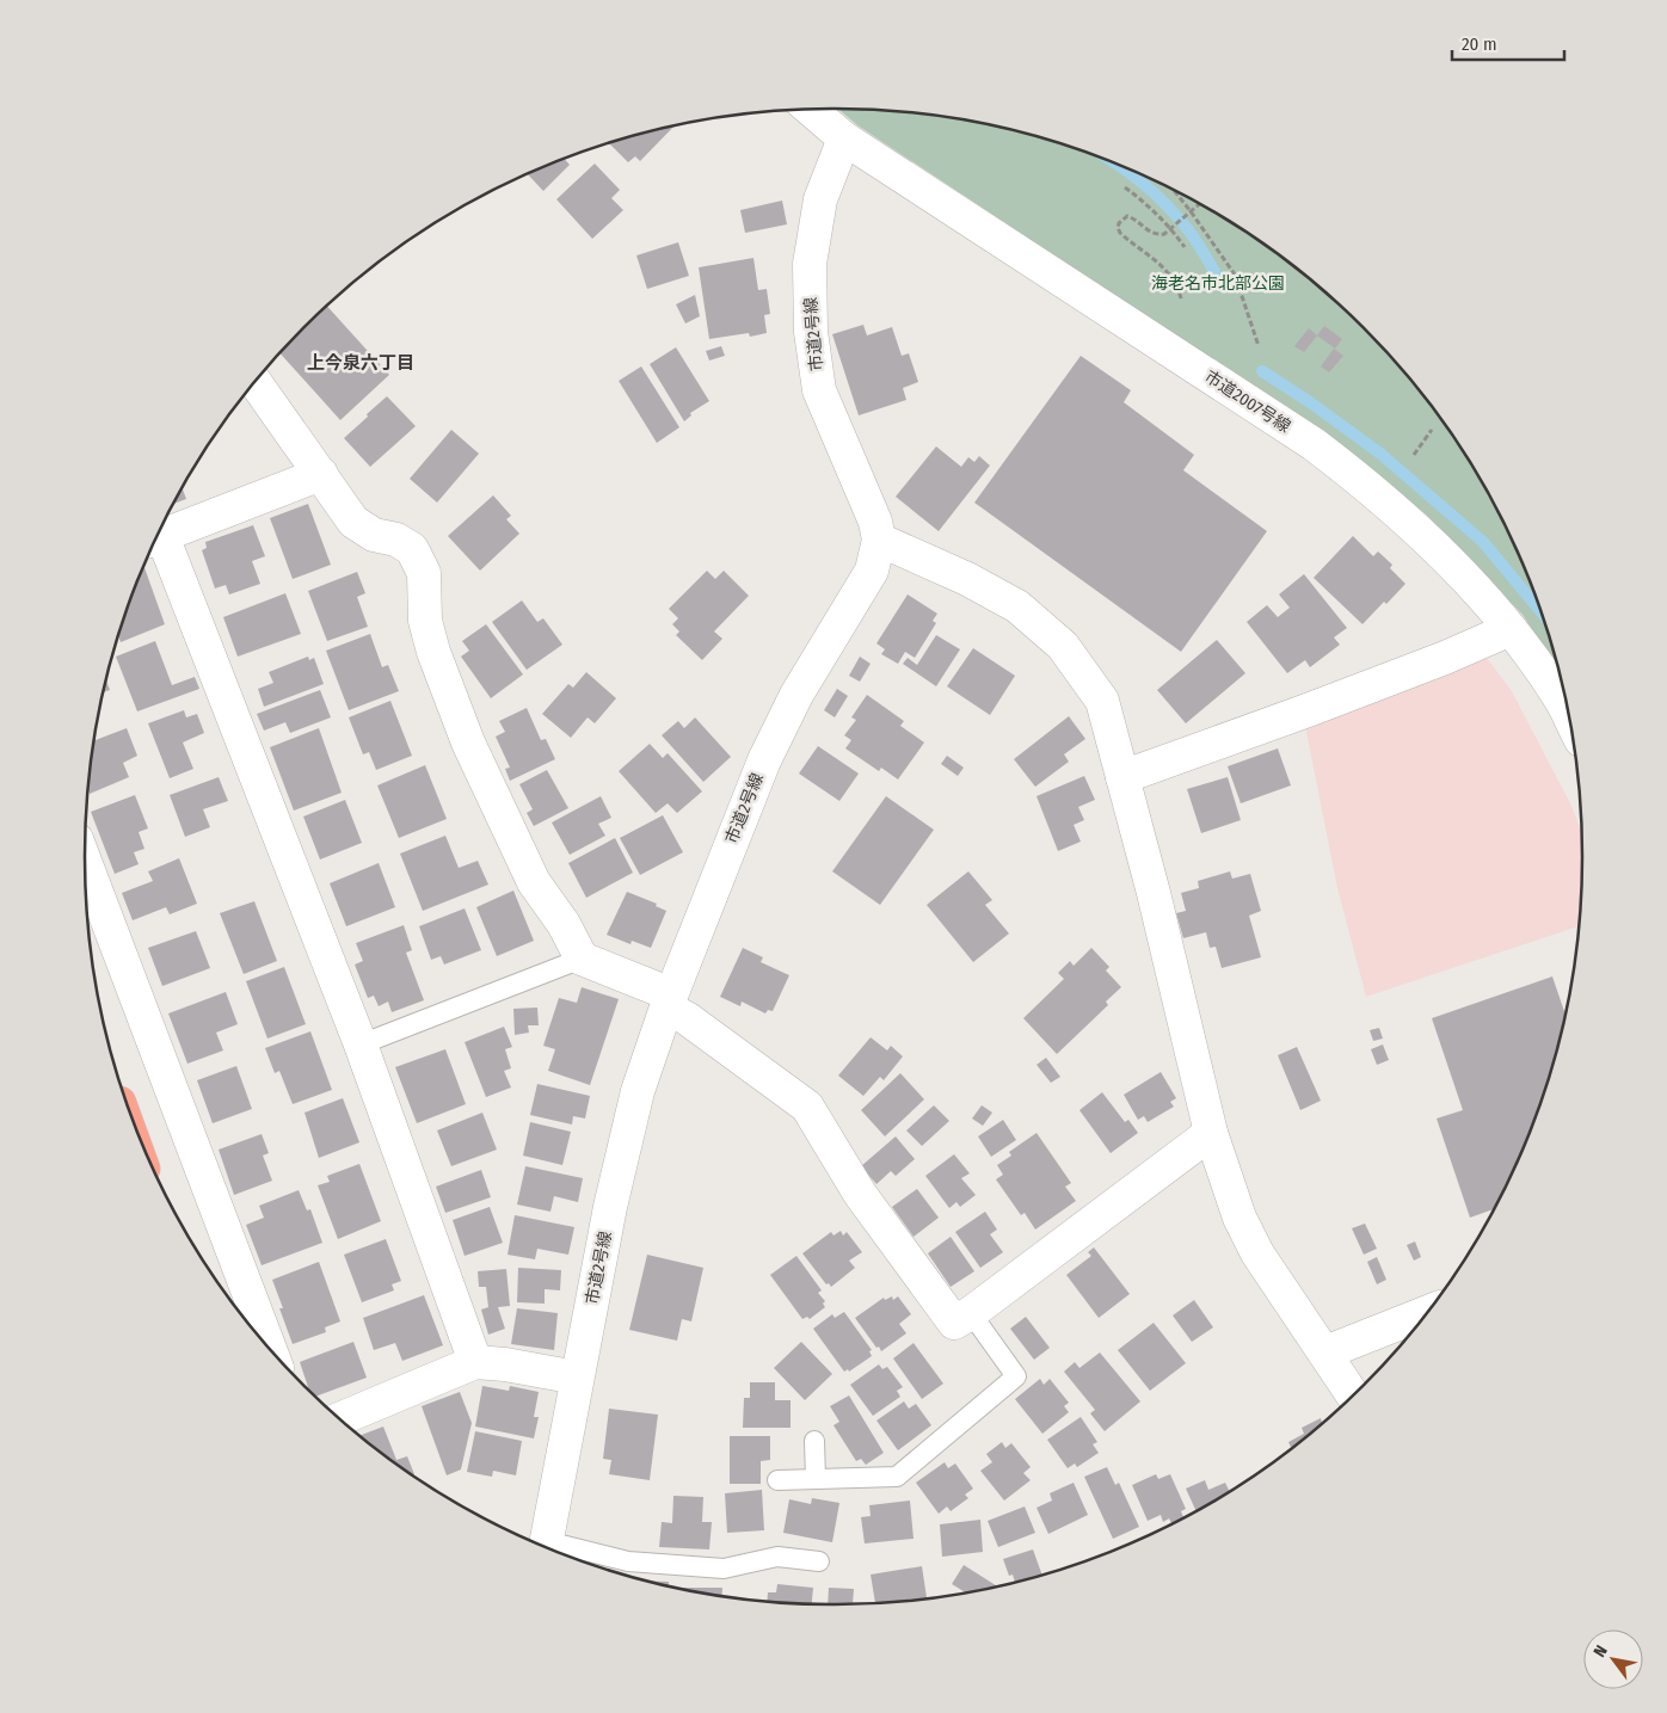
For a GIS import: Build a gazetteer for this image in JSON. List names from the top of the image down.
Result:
{
  "streets": {
    "street": ["市道2号線", "市道2007号線"]
  },
  "crossings": [
    ["市道2号線", "市道2007号線"]
  ],
  "districts": ["上今泉六丁目"],
  "parks": ["海老名市北部公園"],
  "scale_bar": "20 m",
  "north": "top left"
}
